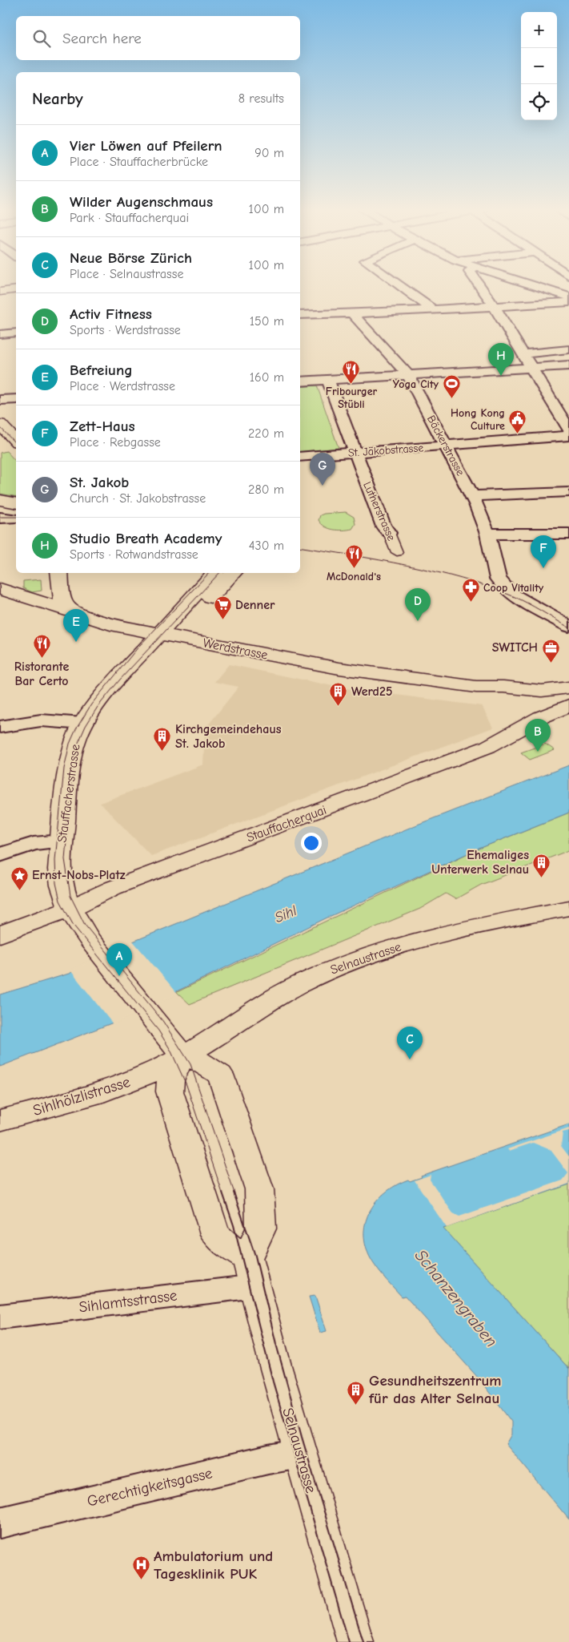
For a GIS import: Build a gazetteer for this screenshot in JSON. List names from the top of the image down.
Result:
{
  "streets": {
    "street": [
      "Bäckerstrasse",
      "St. Jakobstrasse",
      "Lutherstrasse",
      "Werdstrasse",
      "Stauffacherstrasse",
      "Stauffacherquai",
      "Selnaustrasse",
      "Sihlhölzlistrasse",
      "Sihlamtsstrasse",
      "Gerechtigkeitsgasse"
    ]
  },
  "crossings": [
    ["Bäckerstrasse", "St. Jakobstrasse"],
    ["St. Jakobstrasse", "Lutherstrasse"],
    ["Werdstrasse", "Stauffacherstrasse"],
    ["Werdstrasse", "Stauffacherquai"],
    ["Stauffacherstrasse", "Stauffacherquai"],
    ["Stauffacherstrasse", "Selnaustrasse"],
    ["Stauffacherstrasse", "Sihlhölzlistrasse"],
    ["Selnaustrasse", "Sihlhölzlistrasse"],
    ["Selnaustrasse", "Sihlamtsstrasse"],
    ["Selnaustrasse", "Gerechtigkeitsgasse"]
  ],
  "water": ["Sihl", "Schanzengraben"],
  "places": {
    "restaurant": ["Fribourger Stübli", "McDonald's", "Ristorante Bar Certo"],
    "sports": ["Yoga City"],
    "public building": ["Hong Kong Culture"],
    "pharmacy": ["Coop Vitality"],
    "supermarket": ["Denner"],
    "office": ["SWITCH"],
    "building": [
      "Werd25",
      "Kirchgemeindehaus St. Jakob",
      "Ehemaliges Unterwerk Selnau",
      "Gesundheitszentrum für das Alter Selnau"
    ],
    "place": ["Ernst-Nobs-Platz"],
    "hospital": ["Ambulatorium und Tagesklinik PUK"]
  },
  "page": {
    "map_buttons": ["+", "−"],
    "search": "Search here",
    "heading": ["Nearby", "8 results"],
    "list": [
      {
        "mark": "A",
        "name": "Vier Löwen auf Pfeilern",
        "note": "Place · Stauffacherbrücke",
        "value": "90 m"
      },
      {
        "mark": "B",
        "name": "Wilder Augenschmaus",
        "note": "Park · Stauffacherquai",
        "value": "100 m"
      },
      {
        "mark": "C",
        "name": "Neue Börse Zürich",
        "note": "Place · Selnaustrasse",
        "value": "100 m"
      },
      {
        "mark": "D",
        "name": "Activ Fitness",
        "note": "Sports · Werdstrasse",
        "value": "150 m"
      },
      {
        "mark": "E",
        "name": "Befreiung",
        "note": "Place · Werdstrasse",
        "value": "160 m"
      },
      {
        "mark": "F",
        "name": "Zett-Haus",
        "note": "Place · Rebgasse",
        "value": "220 m"
      },
      {
        "mark": "G",
        "name": "St. Jakob",
        "note": "Church · St. Jakobstrasse",
        "value": "280 m"
      },
      {
        "mark": "H",
        "name": "Studio Breath Academy",
        "note": "Sports · Rotwandstrasse",
        "value": "430 m"
      }
    ],
    "pins": [
      "H",
      "G",
      "F",
      "D",
      "E",
      "B",
      "A",
      "C"
    ]
  }
}
